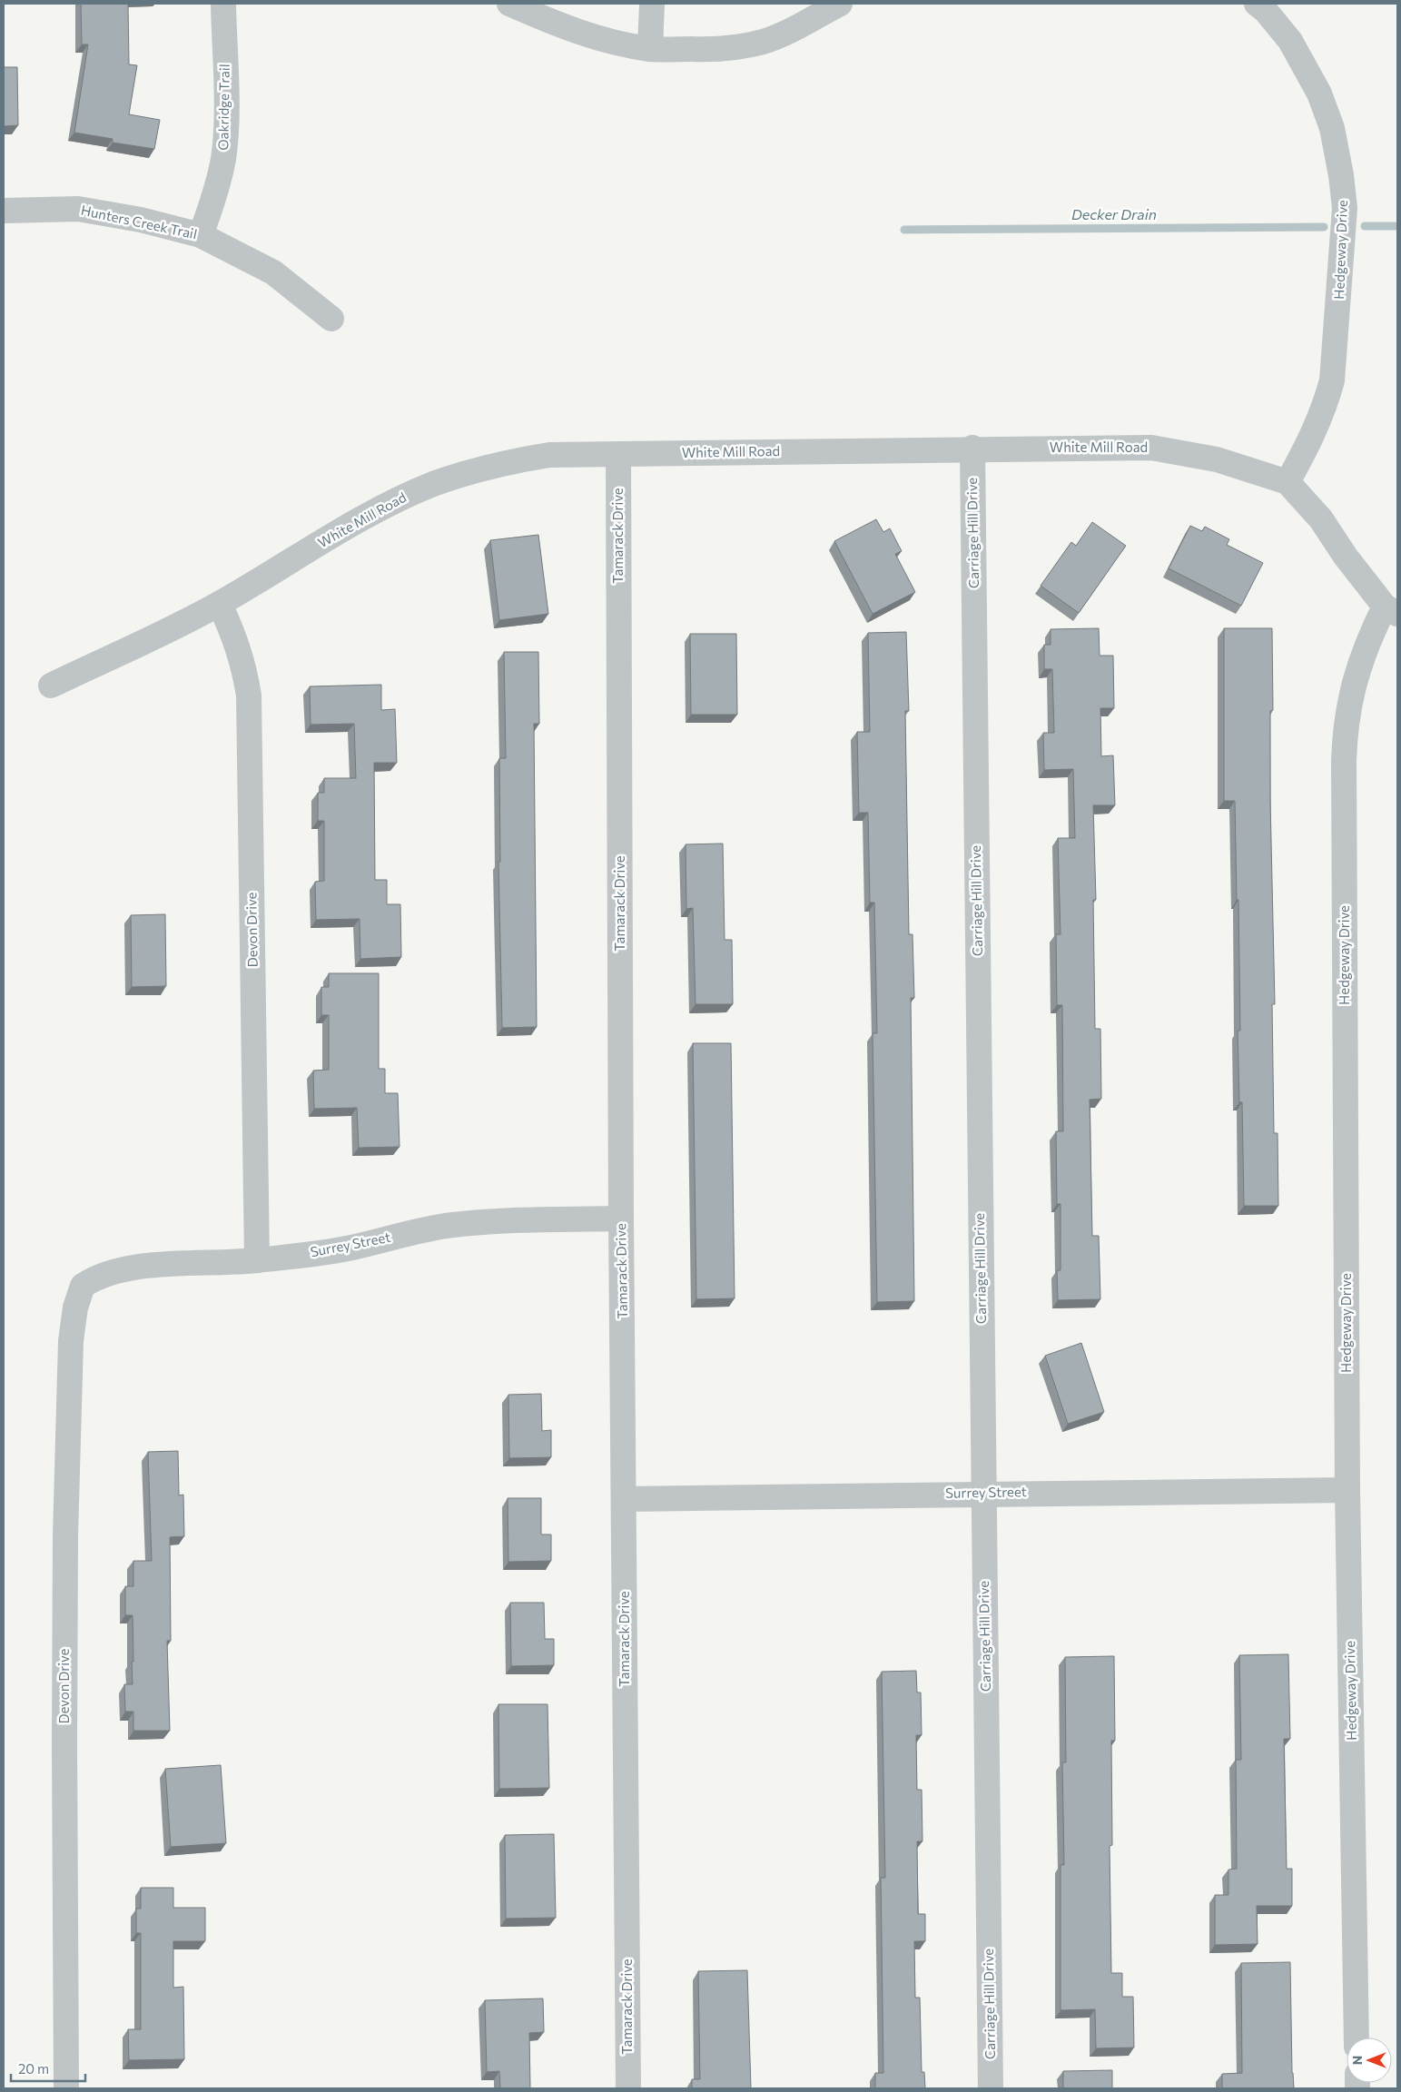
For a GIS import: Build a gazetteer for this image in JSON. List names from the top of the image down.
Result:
{
  "streets": {
    "street": [
      "Oakridge Trail",
      "Hunters Creek Trail",
      "Hedgeway Drive",
      "White Mill Road",
      "Carriage Hill Drive",
      "Tamarack Drive",
      "Devon Drive",
      "Surrey Street"
    ]
  },
  "crossings": [
    ["Oakridge Trail", "Hunters Creek Trail"],
    ["Hedgeway Drive", "White Mill Road"],
    ["Hedgeway Drive", "Surrey Street"],
    ["White Mill Road", "Carriage Hill Drive"],
    ["White Mill Road", "Tamarack Drive"],
    ["White Mill Road", "Devon Drive"],
    ["Carriage Hill Drive", "Surrey Street"],
    ["Tamarack Drive", "Surrey Street"],
    ["Devon Drive", "Surrey Street"]
  ],
  "water": ["Decker Drain"],
  "scale_bar": "20 m",
  "north": "left"
}
